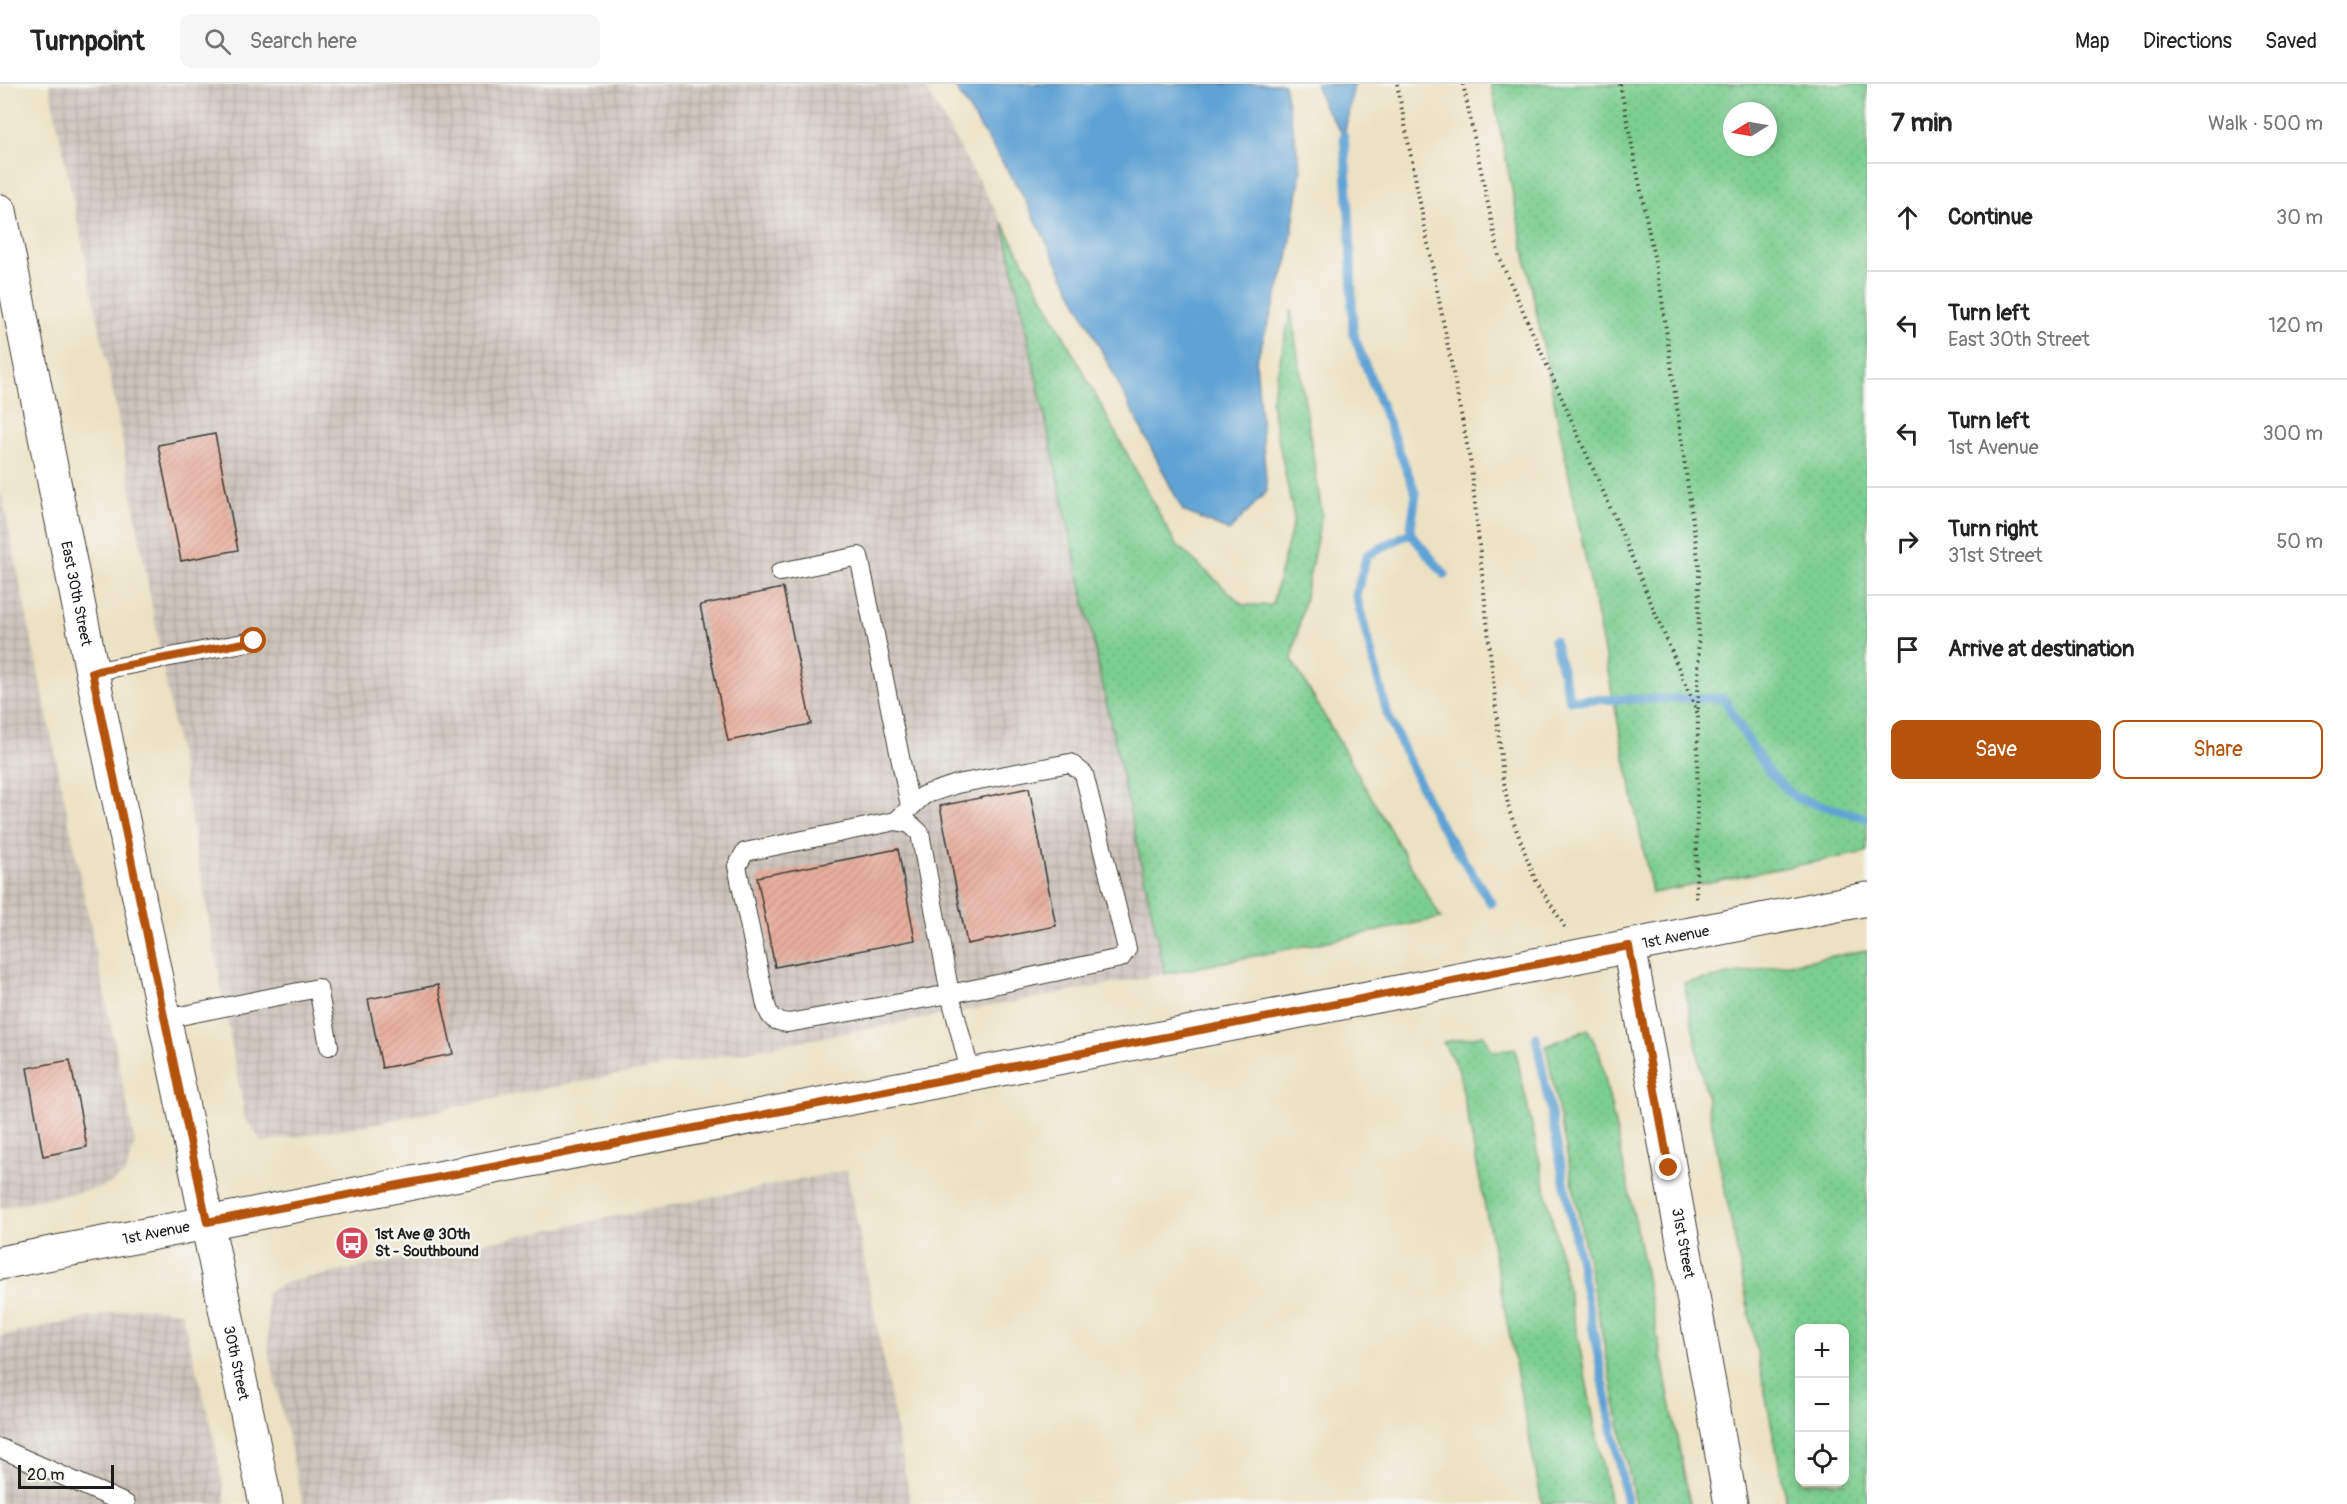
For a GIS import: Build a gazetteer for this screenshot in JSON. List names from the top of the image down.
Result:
{
  "streets": {
    "main road": [
      "East 30th Street",
      "1st Avenue",
      "31st Street",
      "30th Street"
    ]
  },
  "crossings": [
    ["East 30th Street", "1st Avenue"],
    ["East 30th Street", "30th Street"],
    ["1st Avenue", "31st Street"],
    ["1st Avenue", "30th Street"]
  ],
  "places": {
    "bus stop": ["1st Ave @ 30th St - Southbound"]
  },
  "scale_bar": "20 m",
  "north": "left",
  "page": {
    "header": "Turnpoint",
    "search": "Search here",
    "nav": ["Map", "Directions", "Saved"],
    "heading": ["7 min", "Walk · 500 m"],
    "list": [
      ["Continue", "30 m"],
      ["Turn left", "East 30th Street", "120 m"],
      ["Turn left", "1st Avenue", "300 m"],
      ["Turn right", "31st Street", "50 m"],
      "Arrive at destination"
    ],
    "buttons": ["Save", "Share"],
    "map_buttons": ["+", "−"],
    "scale": "20 m"
  }
}
